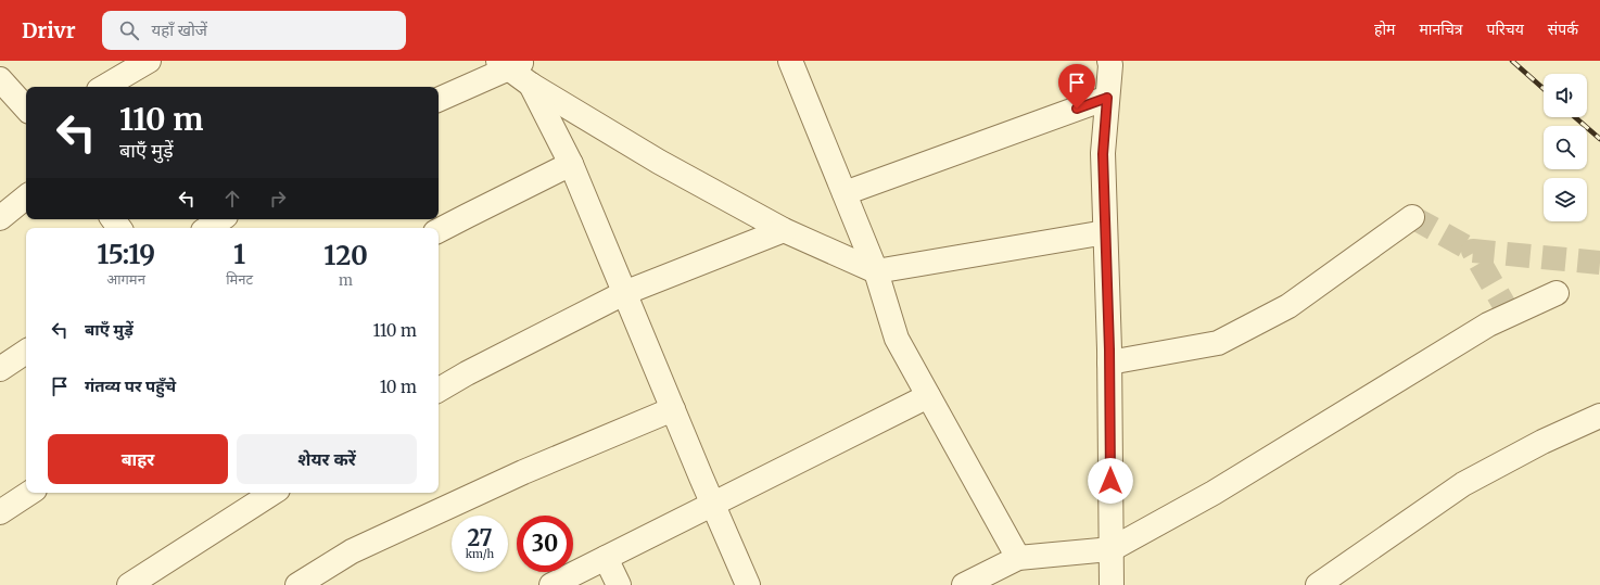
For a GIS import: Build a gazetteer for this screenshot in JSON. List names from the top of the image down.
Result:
{
  "page": {
    "header": "Drivr",
    "search": "यहाँ खोजें",
    "nav": [
      "होम",
      "मानचित्र",
      "परिचय",
      "संपर्क"
    ],
    "turn": ["110 m", "बाएँ मुड़ें"],
    "eta": [
      "15:19",
      "आगमन",
      "1",
      "मिनट",
      "120",
      "m"
    ],
    "list": [
      {
        "name": "बाएँ मुड़ें",
        "value": "110 m"
      },
      {
        "name": "गंतव्य पर पहुँचे",
        "value": "10 m"
      }
    ],
    "buttons": ["बाहर", "शेयर करें"],
    "speed": "27 km/h",
    "limit": "30"
  }
}
